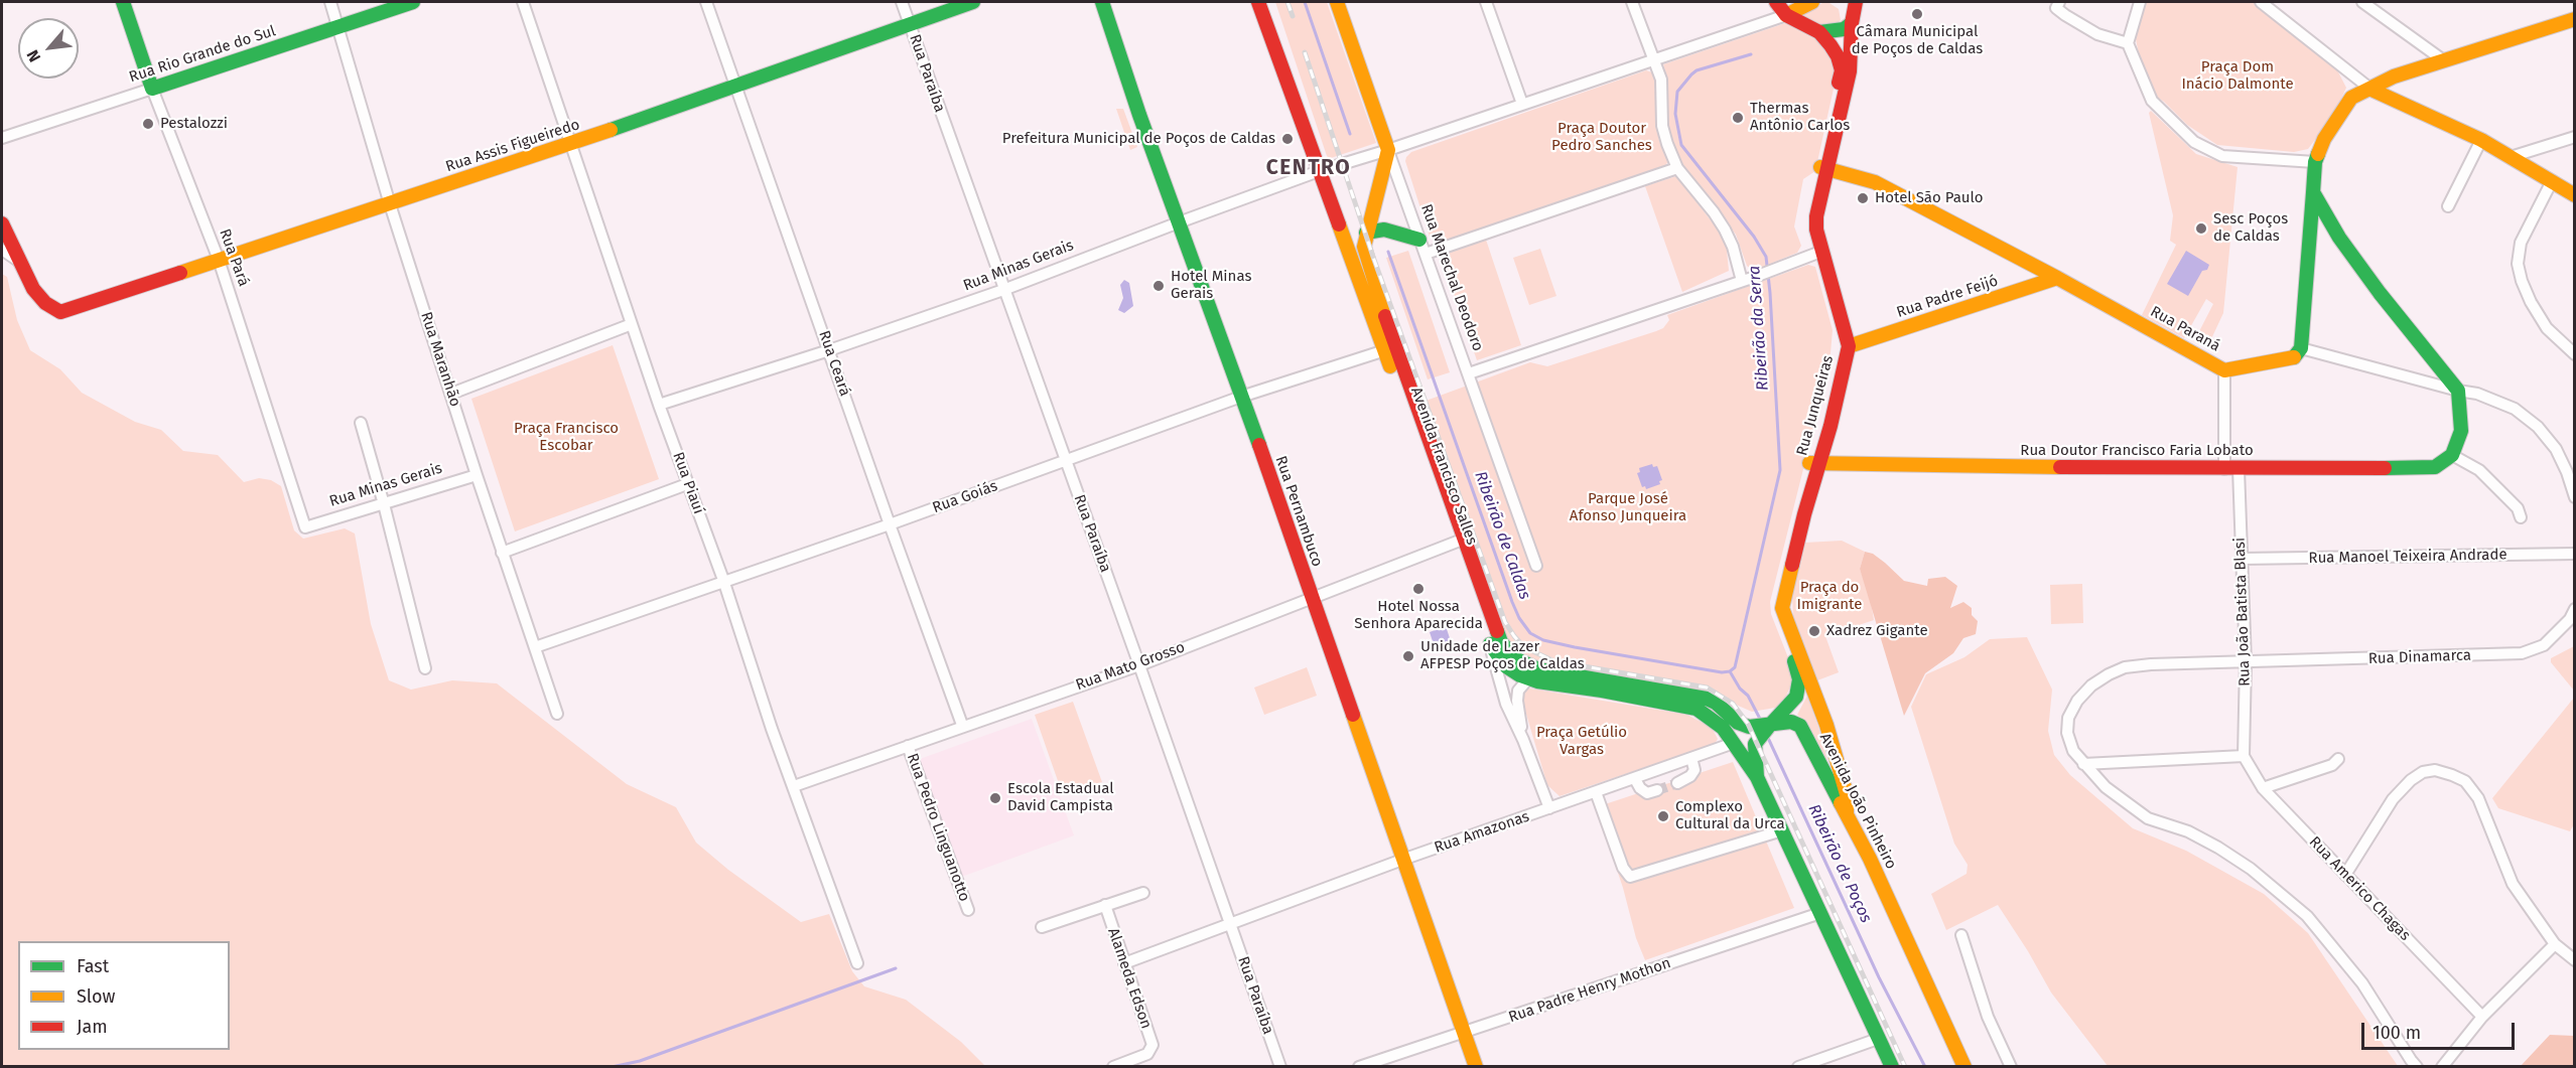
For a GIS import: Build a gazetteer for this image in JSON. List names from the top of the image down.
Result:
{
  "streets": {
    "street": [
      "Rua Rio Grande do Sul",
      "Rua Paraíba",
      "Rua Assis Figueiredo",
      "Rua Pará",
      "Rua Minas Gerais",
      "Rua Marechal Deodoro",
      "Rua Padre Feijó",
      "Rua Paraná",
      "Rua Maranhão",
      "Rua Ceará",
      "Rua Junqueiras",
      "Rua Doutor Francisco Faria Lobato",
      "Avenida Francisco Salles",
      "Rua Piauí",
      "Rua Goiás",
      "Rua Pernambuco",
      "Rua Manoel Teixeira Andrade",
      "Rua João Batista Blasi",
      "Rua Dinamarca",
      "Rua Mato Grosso",
      "Avenida João Pinheiro",
      "Rua Pedro Linguanotto",
      "Rua Amazonas",
      "Rua Americo Chagas",
      "Alameda Edson",
      "Rua Padre Henry Mothon"
    ]
  },
  "crossings": [
    ["Rua Rio Grande do Sul", "Rua Pará"],
    ["Rua Rio Grande do Sul", "Rua Maranhão"],
    ["Rua Paraíba", "Rua Assis Figueiredo"],
    ["Rua Paraíba", "Rua Minas Gerais"],
    ["Rua Paraíba", "Rua Goiás"],
    ["Rua Paraíba", "Rua Mato Grosso"],
    ["Rua Paraíba", "Rua Amazonas"],
    ["Rua Assis Figueiredo", "Rua Pará"],
    ["Rua Assis Figueiredo", "Rua Maranhão"],
    ["Rua Assis Figueiredo", "Rua Ceará"],
    ["Rua Assis Figueiredo", "Rua Piauí"],
    ["Rua Pará", "Rua Minas Gerais"],
    ["Rua Minas Gerais", "Rua Marechal Deodoro"],
    ["Rua Minas Gerais", "Rua Maranhão"],
    ["Rua Minas Gerais", "Rua Ceará"],
    ["Rua Minas Gerais", "Avenida Francisco Salles"],
    ["Rua Minas Gerais", "Rua Piauí"],
    ["Rua Minas Gerais", "Rua Pernambuco"],
    ["Rua Marechal Deodoro", "Avenida Francisco Salles"],
    ["Rua Padre Feijó", "Rua Paraná"],
    ["Rua Padre Feijó", "Rua Junqueiras"],
    ["Rua Paraná", "Rua Junqueiras"],
    ["Rua Paraná", "Rua João Batista Blasi"],
    ["Rua Maranhão", "Rua Goiás"],
    ["Rua Ceará", "Rua Goiás"],
    ["Rua Ceará", "Rua Mato Grosso"],
    ["Rua Junqueiras", "Rua Doutor Francisco Faria Lobato"],
    ["Rua Junqueiras", "Avenida Francisco Salles"],
    ["Rua Junqueiras", "Avenida João Pinheiro"],
    ["Rua Doutor Francisco Faria Lobato", "Rua João Batista Blasi"],
    ["Avenida Francisco Salles", "Rua Goiás"],
    ["Avenida Francisco Salles", "Rua Mato Grosso"],
    ["Avenida Francisco Salles", "Avenida João Pinheiro"],
    ["Avenida Francisco Salles", "Rua Amazonas"],
    ["Rua Piauí", "Rua Goiás"],
    ["Rua Piauí", "Rua Mato Grosso"],
    ["Rua Goiás", "Rua Pernambuco"],
    ["Rua Pernambuco", "Rua Mato Grosso"],
    ["Rua Pernambuco", "Rua Amazonas"],
    ["Rua Pernambuco", "Rua Padre Henry Mothon"],
    ["Rua Manoel Teixeira Andrade", "Rua João Batista Blasi"],
    ["Rua João Batista Blasi", "Rua Dinamarca"],
    ["Rua João Batista Blasi", "Rua Americo Chagas"],
    ["Rua Mato Grosso", "Rua Pedro Linguanotto"],
    ["Rua Amazonas", "Alameda Edson"]
  ],
  "districts": ["CENTRO"],
  "water": ["Ribeirão da Serra", "Ribeirão de Caldas", "Ribeirão de Poços"],
  "parks": [
    "Praça Dom Inácio Dalmonte",
    "Praça Doutor Pedro Sanches",
    "Praça Francisco Escobar",
    "Parque José Afonso Junqueira",
    "Praça do Imigrante",
    "Praça Getúlio Vargas"
  ],
  "places": [
    "Câmara Municipal de Poços de Caldas",
    "Thermas Antônio Carlos",
    "Pestalozzi",
    "Prefeitura Municipal de Poços de Caldas",
    "Hotel São Paulo",
    "Sesc Poços de Caldas",
    "Hotel Minas Gerais",
    "Hotel Nossa Senhora Aparecida",
    "Xadrez Gigante",
    "Unidade de Lazer AFPESP Poços de Caldas",
    "Escola Estadual David Campista",
    "Complexo Cultural da Urca"
  ],
  "legend": ["Fast", "Slow", "Jam"],
  "scale_bar": "100 m",
  "north": "bottom left"
}
